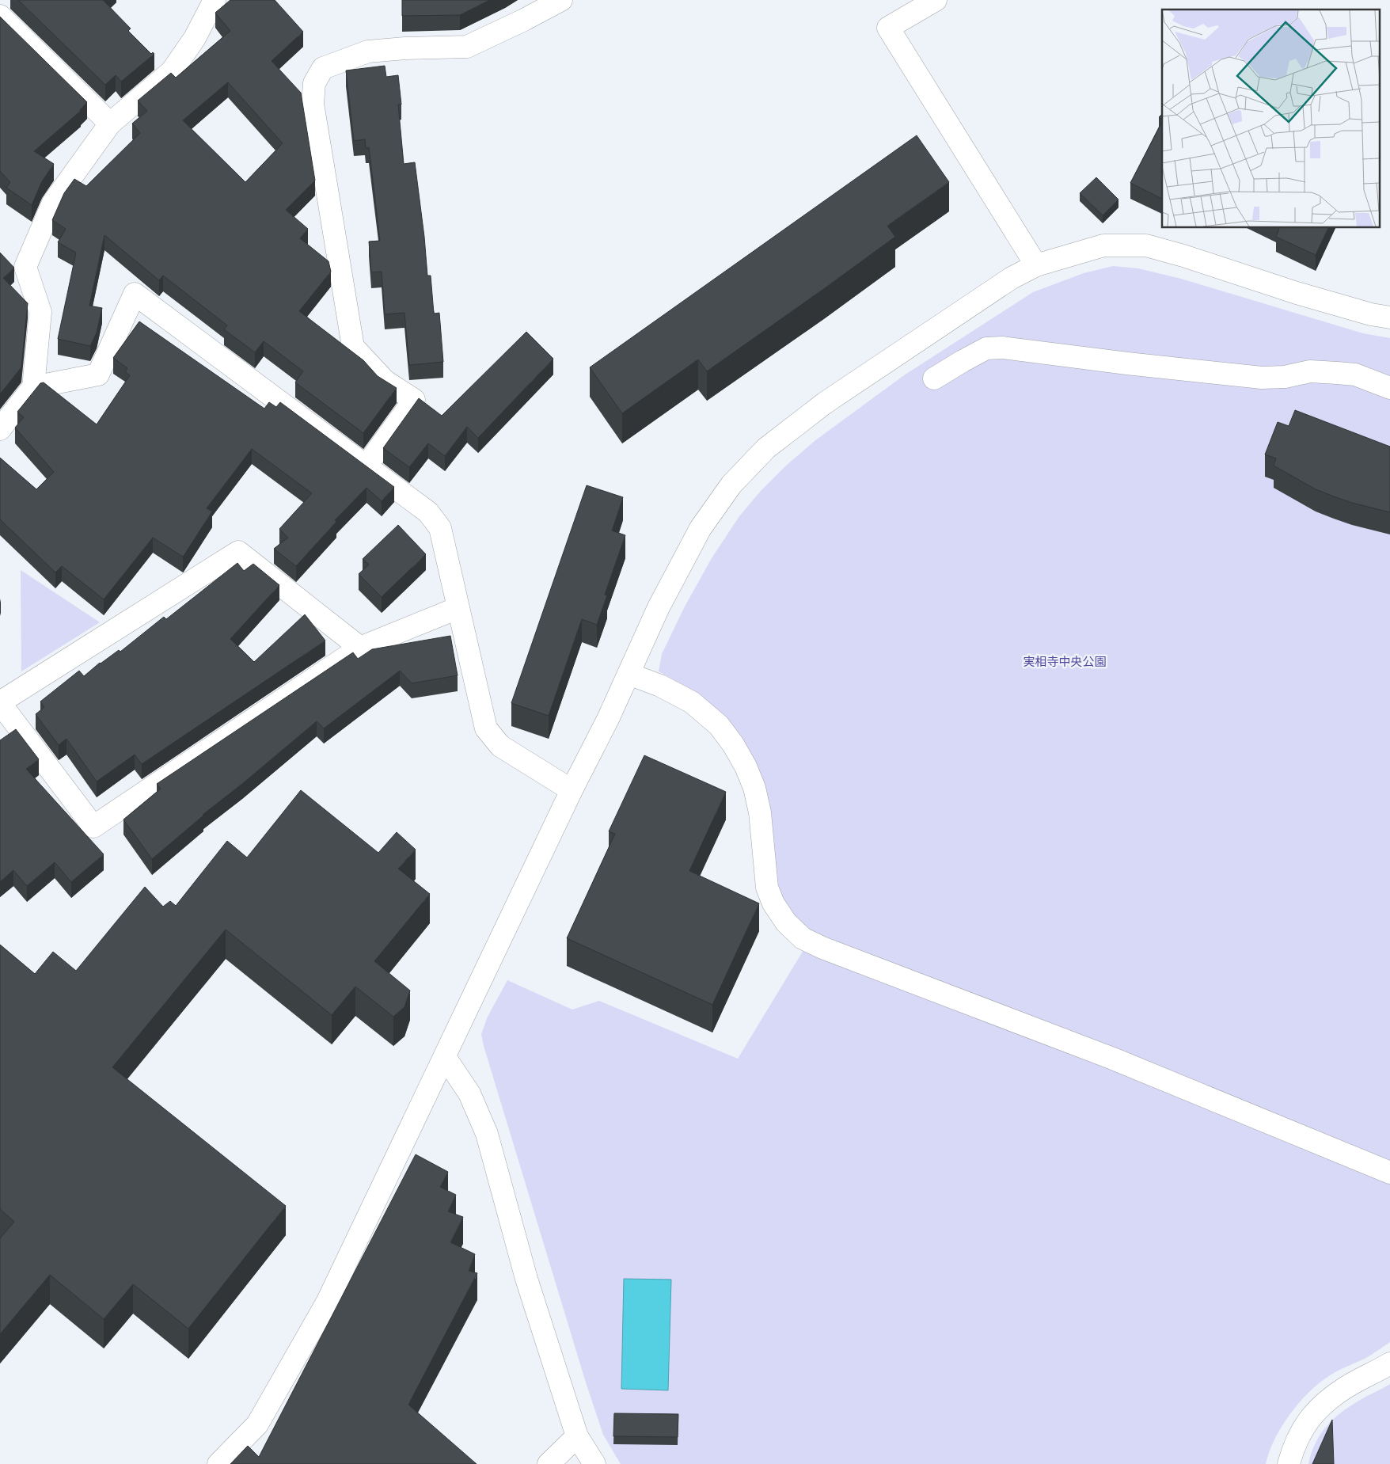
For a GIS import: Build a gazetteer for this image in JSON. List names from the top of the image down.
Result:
{
  "parks": ["実相寺中央公園"]
}
